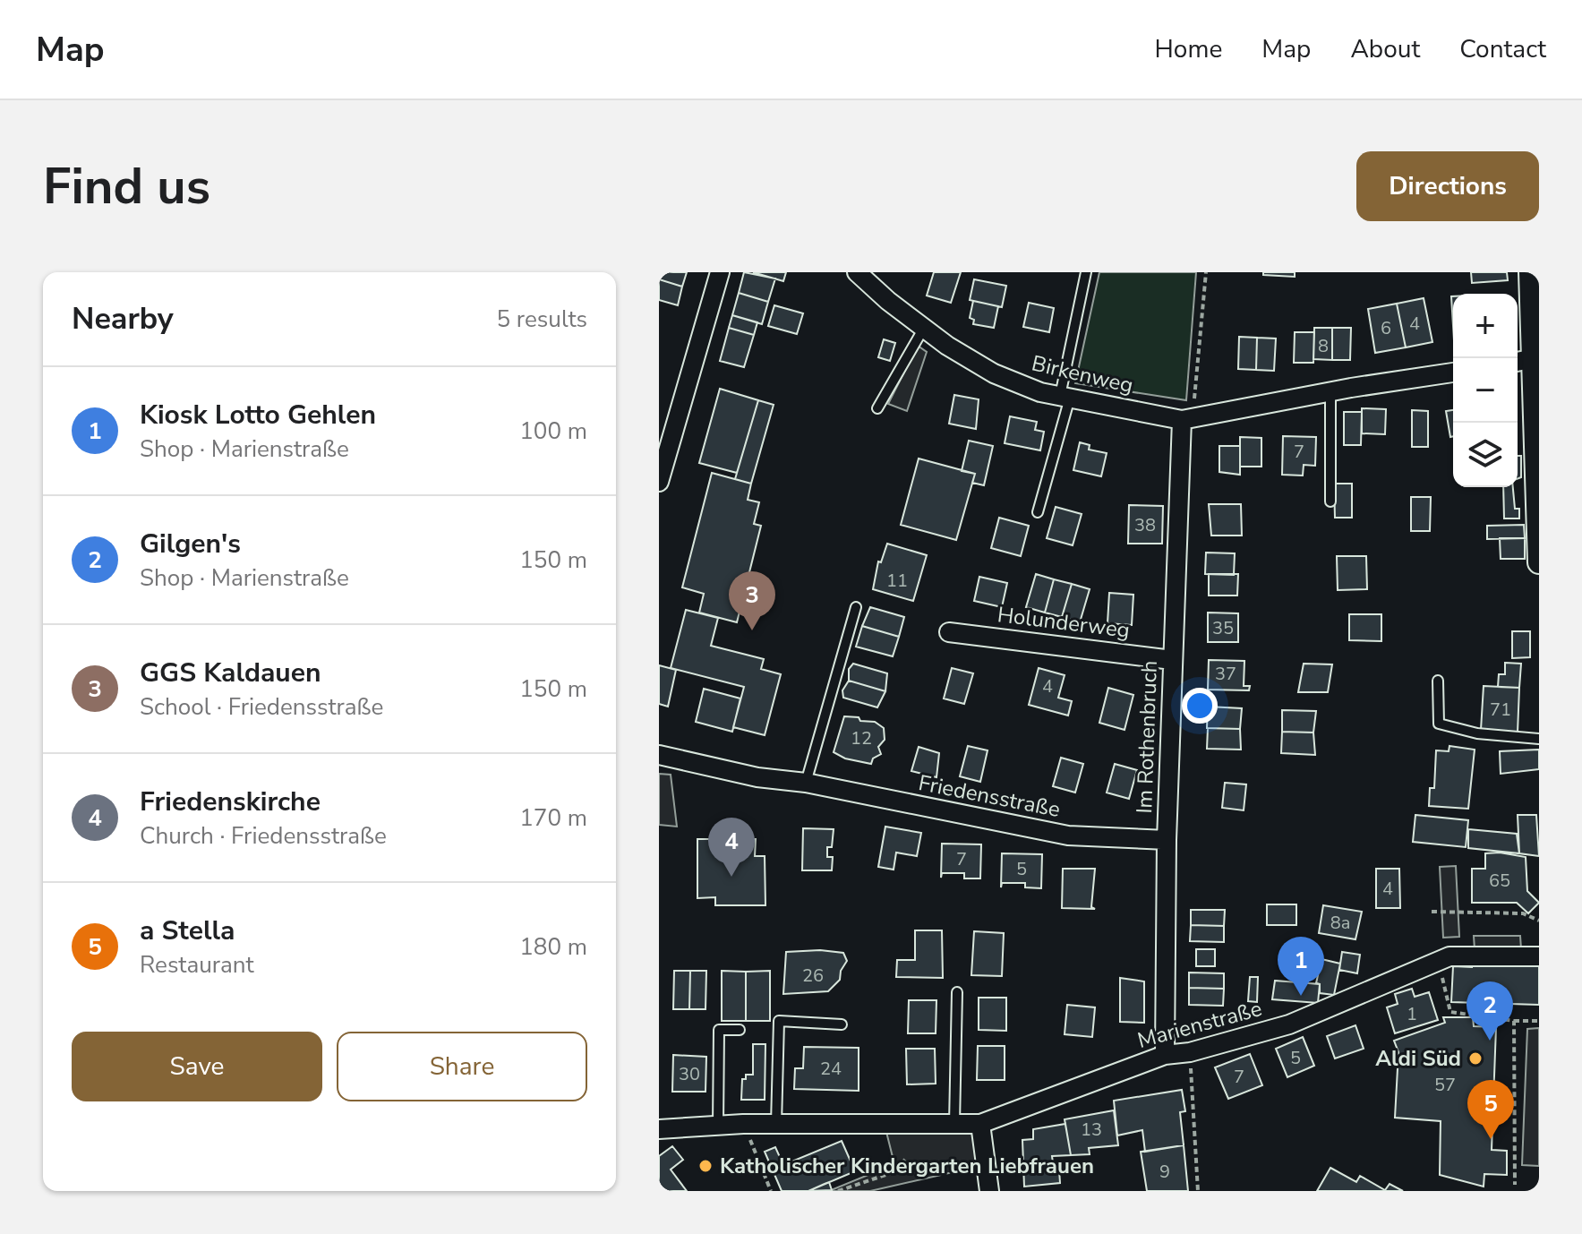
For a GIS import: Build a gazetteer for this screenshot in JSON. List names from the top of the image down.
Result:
{
  "streets": {
    "street": [
      "Birkenweg",
      "Holunderweg",
      "Im Rothenbruch",
      "Friedensstraße",
      "Marienstraße"
    ]
  },
  "crossings": [
    ["Birkenweg", "Im Rothenbruch"],
    ["Holunderweg", "Im Rothenbruch"],
    ["Im Rothenbruch", "Friedensstraße"],
    ["Im Rothenbruch", "Marienstraße"]
  ],
  "places": ["Aldi Süd", "Katholischer Kindergarten Liebfrauen"],
  "house_numbers": [
    "4",
    "6",
    "8",
    "7",
    "38",
    "11",
    "35",
    "37",
    "4",
    "71",
    "12",
    "7",
    "5",
    "65",
    "4",
    "8a",
    "26",
    "1",
    "5",
    "24",
    "30",
    "7",
    "57",
    "13",
    "9"
  ],
  "page": {
    "header": "Map",
    "nav": [
      "Home",
      "Map",
      "About",
      "Contact"
    ],
    "buttons": [
      "Directions",
      ["Save", "Share"]
    ],
    "title": "Find us",
    "heading": ["Nearby", "5 results"],
    "map_buttons": ["+", "−"],
    "list": [
      {
        "mark": "1",
        "name": "Kiosk Lotto Gehlen",
        "note": "Shop · Marienstraße",
        "value": "100 m"
      },
      {
        "mark": "2",
        "name": "Gilgen's",
        "note": "Shop · Marienstraße",
        "value": "150 m"
      },
      {
        "mark": "3",
        "name": "GGS Kaldauen",
        "note": "School · Friedensstraße",
        "value": "150 m"
      },
      {
        "mark": "4",
        "name": "Friedenskirche",
        "note": "Church · Friedensstraße",
        "value": "170 m"
      },
      {
        "mark": "5",
        "name": "a Stella",
        "note": "Restaurant",
        "value": "180 m"
      }
    ],
    "pins": [
      "3",
      "4",
      "1",
      "2",
      "5"
    ]
  }
}
